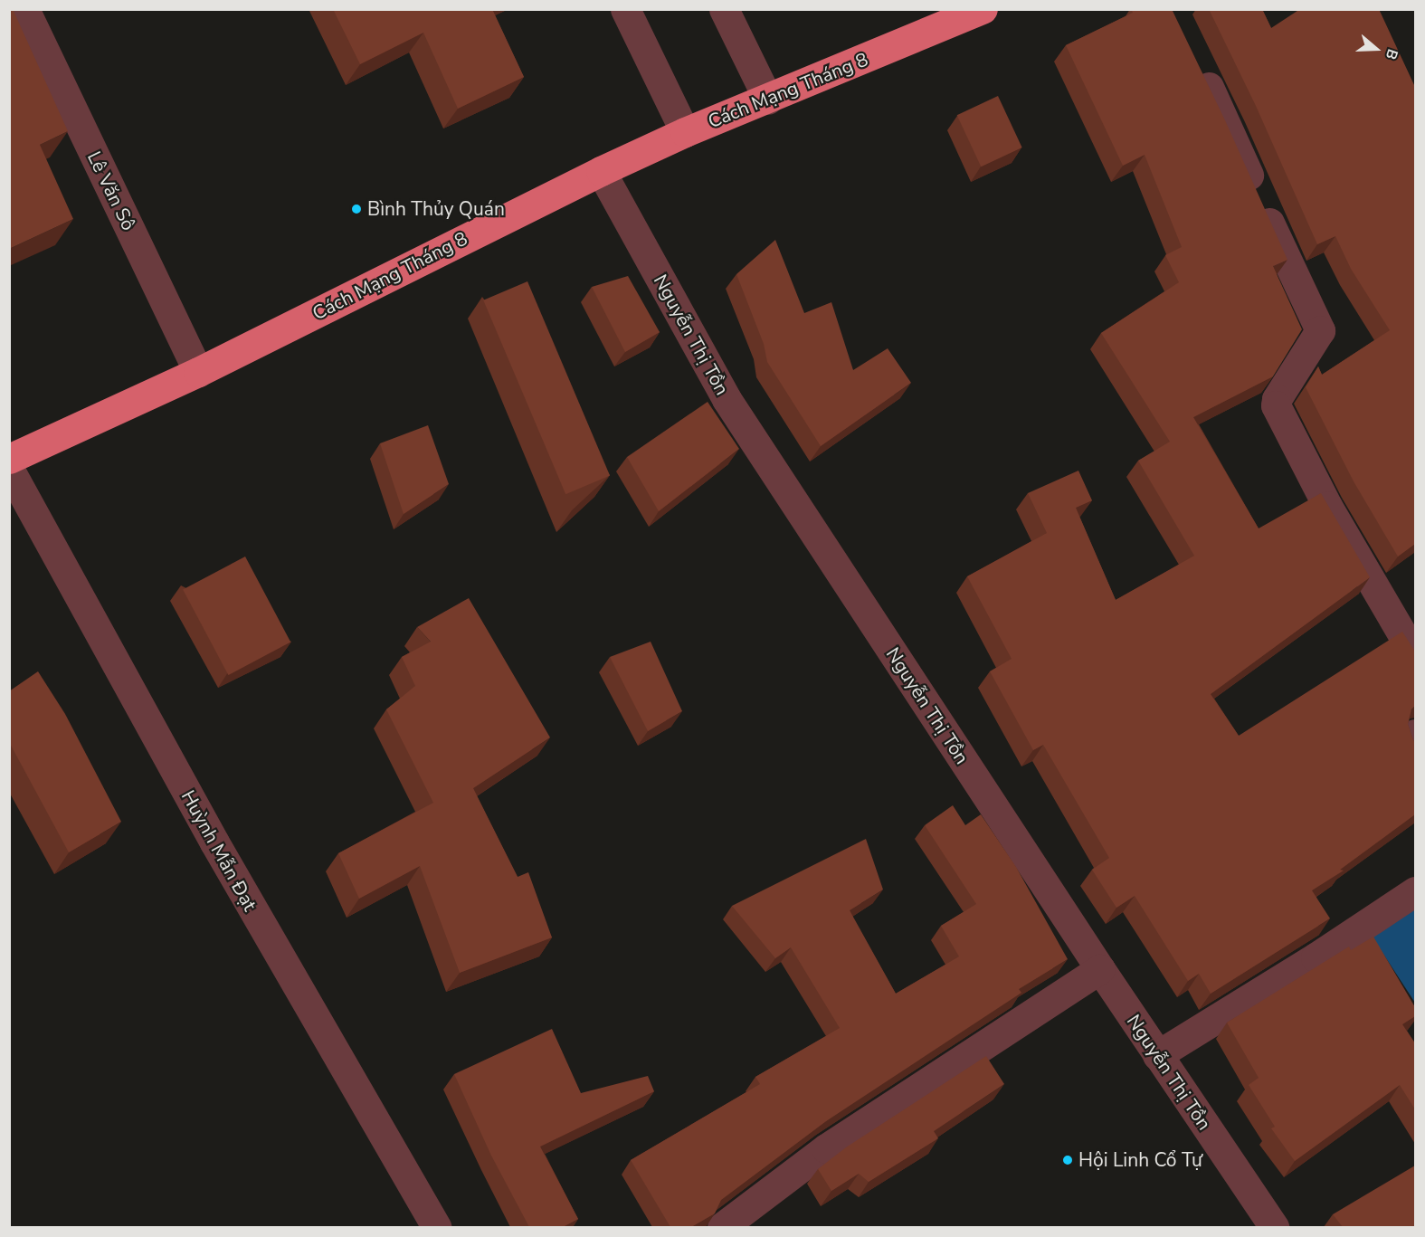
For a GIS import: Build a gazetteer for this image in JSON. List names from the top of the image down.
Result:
{
  "streets": {
    "highway": ["Cách Mạng Tháng 8"],
    "street": ["Lê Văn Sô", "Nguyễn Thị Tồn", "Huỳnh Mẫn Đạt"]
  },
  "crossings": [
    ["Cách Mạng Tháng 8", "Lê Văn Sô"],
    ["Cách Mạng Tháng 8", "Nguyễn Thị Tồn"]
  ],
  "places": ["Bình Thủy Quán", "Hội Linh Cổ Tự"],
  "north": "right"
}
